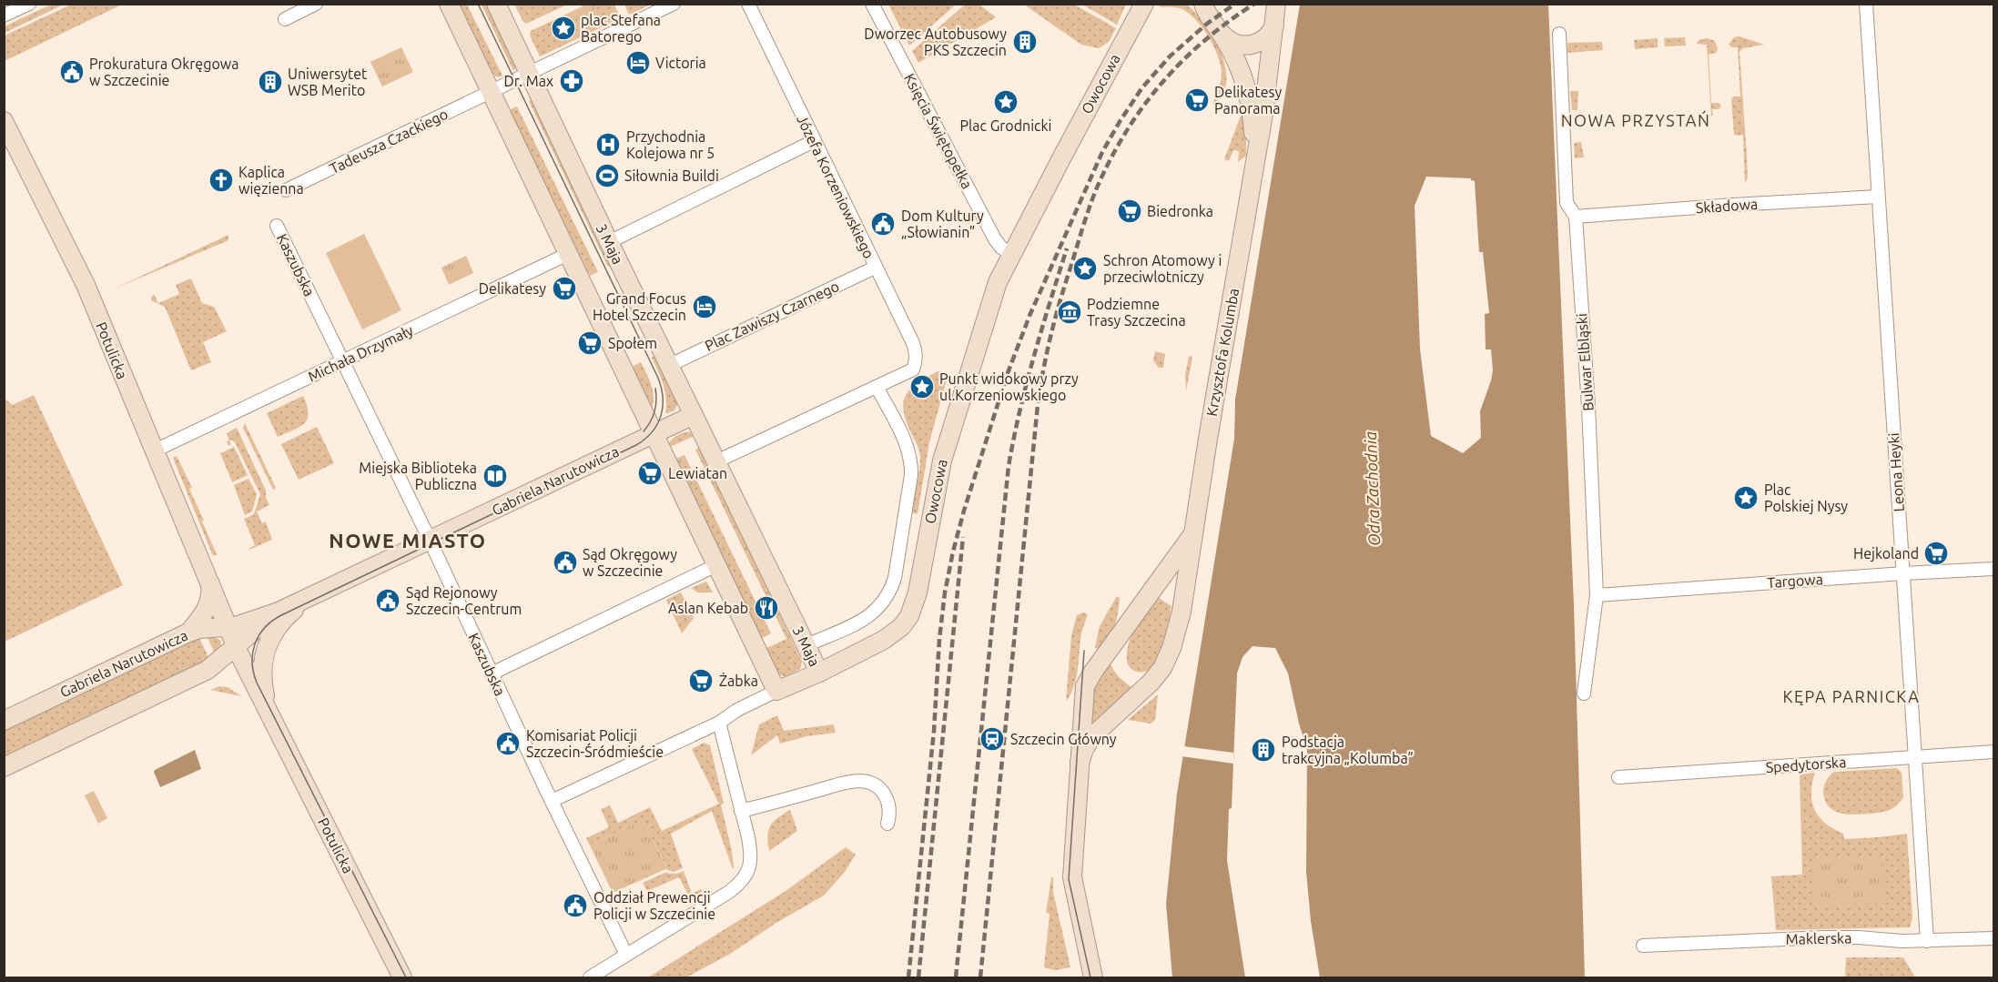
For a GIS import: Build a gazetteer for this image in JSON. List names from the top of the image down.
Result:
{
  "streets": {
    "street": [
      "Owocowa",
      "Księcia Świętopełka",
      "Tadeusza Czackiego",
      "Józefa Korzeniowskiego",
      "Składowa",
      "3 Maja",
      "Kaszubska",
      "Plac Zawiszy Czarnego",
      "Potulicka",
      "Krzysztofa Kolumba",
      "Michała Drzymały",
      "Bulwar Elbląski",
      "Leona Heyki",
      "Gabriela Narutowicza",
      "Targowa",
      "Spedytorska",
      "Maklerska"
    ]
  },
  "crossings": [
    ["Owocowa", "Księcia Świętopełka"],
    ["Owocowa", "3 Maja"],
    ["Owocowa", "Kaszubska"],
    ["Józefa Korzeniowskiego", "Plac Zawiszy Czarnego"],
    ["Składowa", "Bulwar Elbląski"],
    ["Składowa", "Leona Heyki"],
    ["3 Maja", "Plac Zawiszy Czarnego"],
    ["Kaszubska", "Michała Drzymały"],
    ["Kaszubska", "Gabriela Narutowicza"],
    ["Potulicka", "Michała Drzymały"],
    ["Potulicka", "Gabriela Narutowicza"],
    ["Bulwar Elbląski", "Targowa"],
    ["Leona Heyki", "Targowa"],
    ["Leona Heyki", "Spedytorska"],
    ["Leona Heyki", "Maklerska"]
  ],
  "districts": ["NOWA PRZYSTAŃ", "NOWE MIASTO", "KĘPA PARNICKA"],
  "water": ["Odra Zachodnia"],
  "places": {
    "place": [
      "plac Stefana Batorego",
      "Plac Grodnicki",
      "Schron Atomowy i przeciwlotniczy",
      "Punkt widokowy przy ul.Korzeniowskiego",
      "Plac Polskiej Nysy"
    ],
    "building": ["Dworzec Autobusowy PKS Szczecin", "Uniwersytet WSB Merito", "Podstacja trakcyjna „Kolumba”"],
    "hotel": ["Victoria", "Grand Focus Hotel Szczecin"],
    "public building": [
      "Prokuratura Okręgowa w Szczecinie",
      "Dom Kultury „Słowianin”",
      "Sąd Okręgowy w Szczecinie",
      "Sąd Rejonowy Szczecin-Centrum",
      "Komisariat Policji Szczecin-Śródmieście",
      "Oddział Prewencji Policji w Szczecinie"
    ],
    "pharmacy": ["Dr. Max"],
    "supermarket": [
      "Delikatesy Panorama",
      "Biedronka",
      "Delikatesy",
      "Społem",
      "Lewiatan",
      "Hejkoland",
      "Żabka"
    ],
    "hospital": ["Przychodnia Kolejowa nr 5"],
    "sports": ["Siłownia Buildi"],
    "church": ["Kaplica więzienna"],
    "museum": ["Podziemne Trasy Szczecina"],
    "library": ["Miejska Biblioteka Publiczna"],
    "restaurant": ["Aslan Kebab"],
    "station": ["Szczecin Główny"]
  }
}
